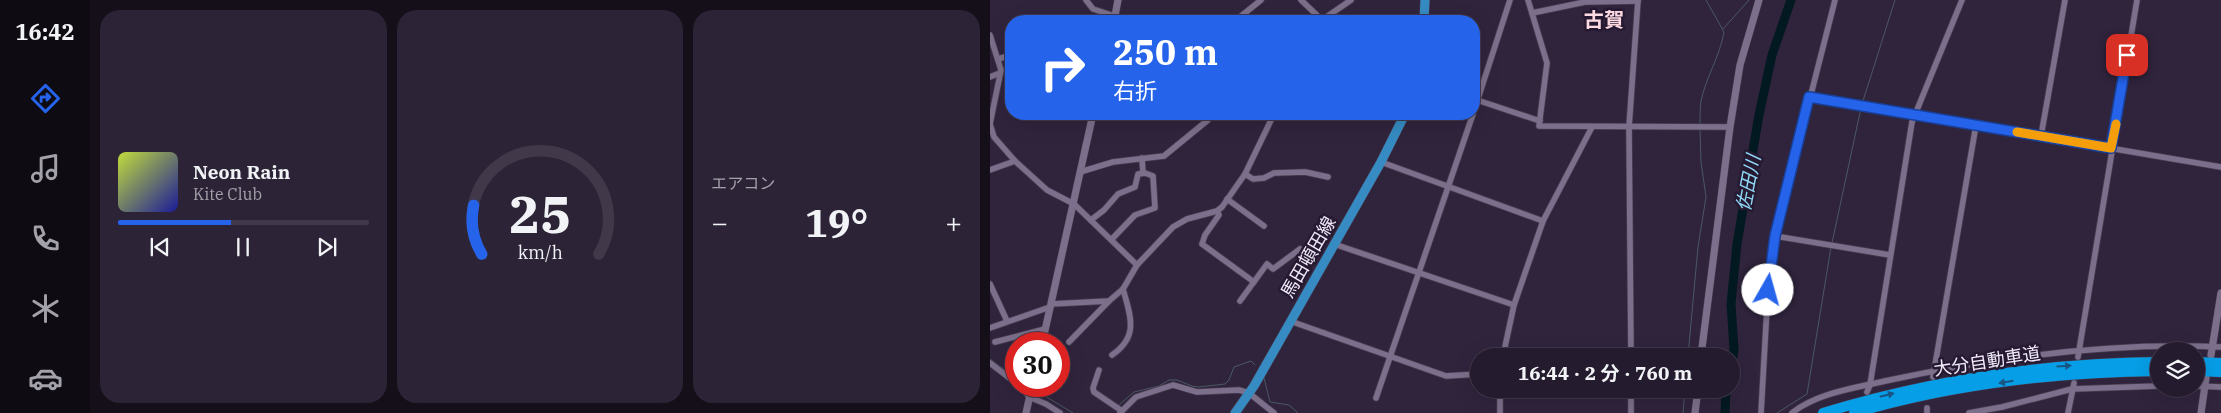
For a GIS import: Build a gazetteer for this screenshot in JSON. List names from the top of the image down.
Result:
{
  "streets": {
    "highway": ["大分自動車道"],
    "main road": ["馬田頓田線"]
  },
  "districts": ["古賀"],
  "water": ["佐田川"],
  "page": {
    "tabs": "16:42",
    "tile": "エアコン",
    "turn": ["250 m", "右折"],
    "song": ["Neon Rain", "Kite Club"],
    "heat": ["−", "19°", "+"],
    "limit": "30",
    "trip": "16:44 · 2 分 · 760 m",
    "gauge": ["25", "km/h"]
  }
}
